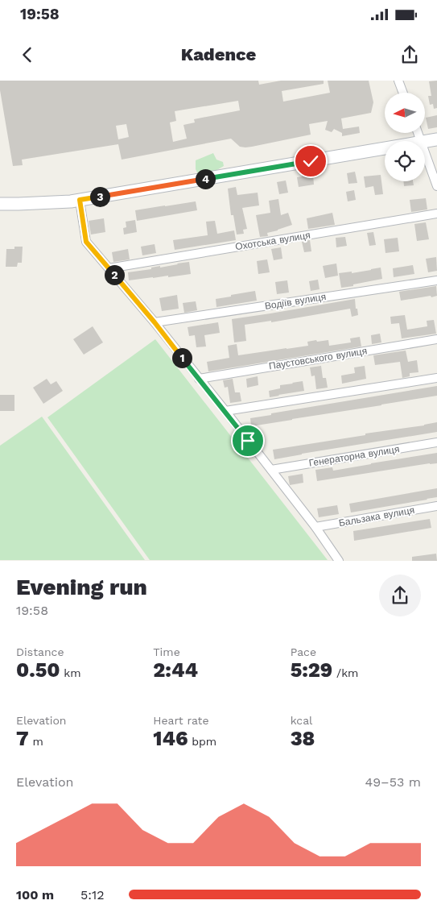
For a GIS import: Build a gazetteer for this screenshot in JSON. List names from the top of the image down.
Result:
{
  "streets": {
    "street": [
      "Охотська вулиця",
      "Водіїв вулиця",
      "Паустовського вулиця",
      "Генераторна вулиця",
      "Бальзака вулиця"
    ]
  },
  "north": "left",
  "page": {
    "status": "19:58",
    "header": "Kadence",
    "pins": [
      "4",
      "3",
      "2",
      "1"
    ],
    "heading": ["Evening run", "19:58"],
    "stats": [
      ["Distance", "0.50 km"],
      ["Time", "2:44"],
      ["Pace", "5:29 /km"],
      ["Elevation", "7 m"],
      ["Heart rate", "146 bpm"],
      ["kcal", "38"]
    ],
    "chart": ["Elevation", "49–53 m"],
    "list": [
      {
        "name": "100 m",
        "note": "5:12"
      }
    ]
  }
}
